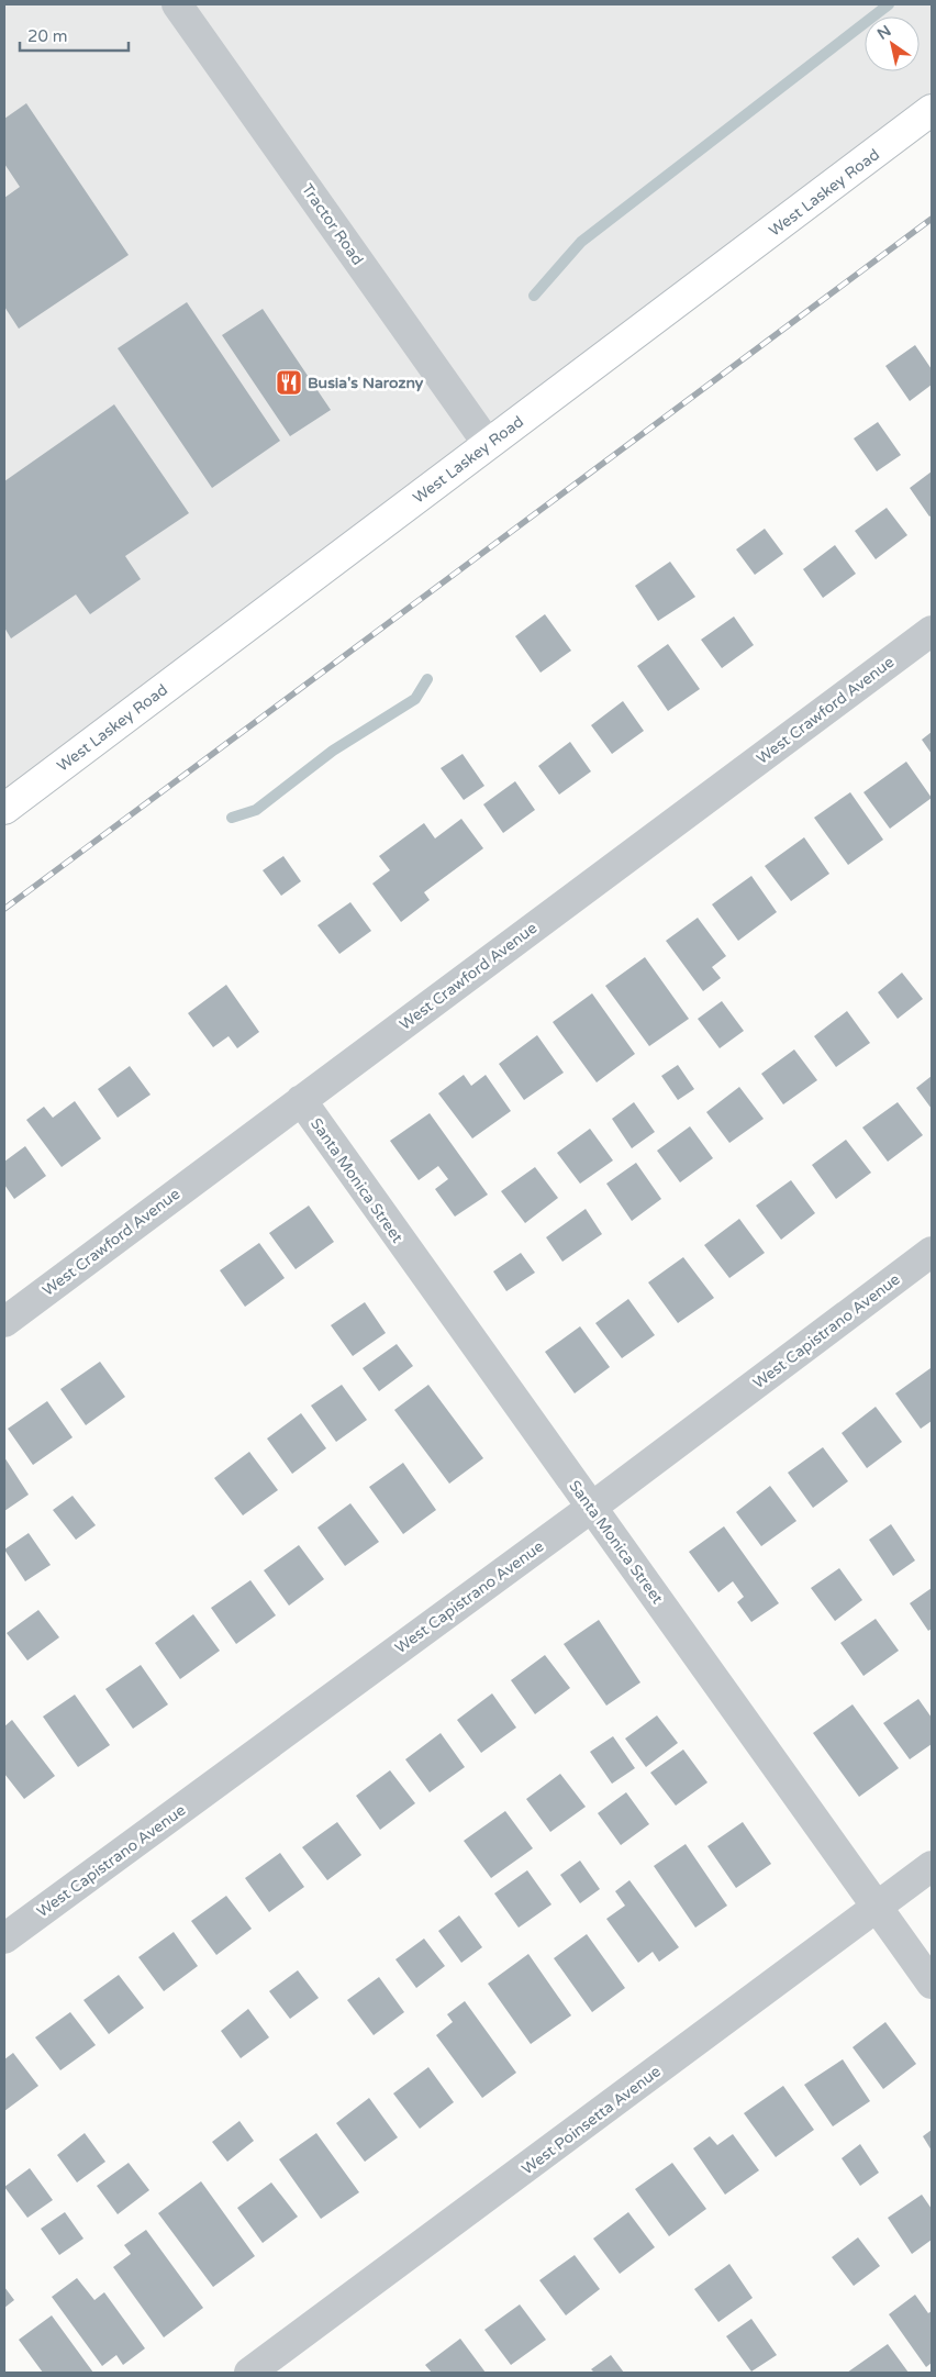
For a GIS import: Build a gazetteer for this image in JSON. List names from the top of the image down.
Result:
{
  "streets": {
    "main road": ["West Laskey Road"],
    "street": [
      "Tractor Road",
      "West Crawford Avenue",
      "Santa Monica Street",
      "West Capistrano Avenue",
      "West Poinsetta Avenue"
    ]
  },
  "crossings": [
    ["West Laskey Road", "Tractor Road"],
    ["West Crawford Avenue", "Santa Monica Street"],
    ["Santa Monica Street", "West Capistrano Avenue"],
    ["Santa Monica Street", "West Poinsetta Avenue"]
  ],
  "places": {
    "restaurant": ["Busia's Narozny"]
  },
  "scale_bar": "20 m",
  "north": "top left"
}
